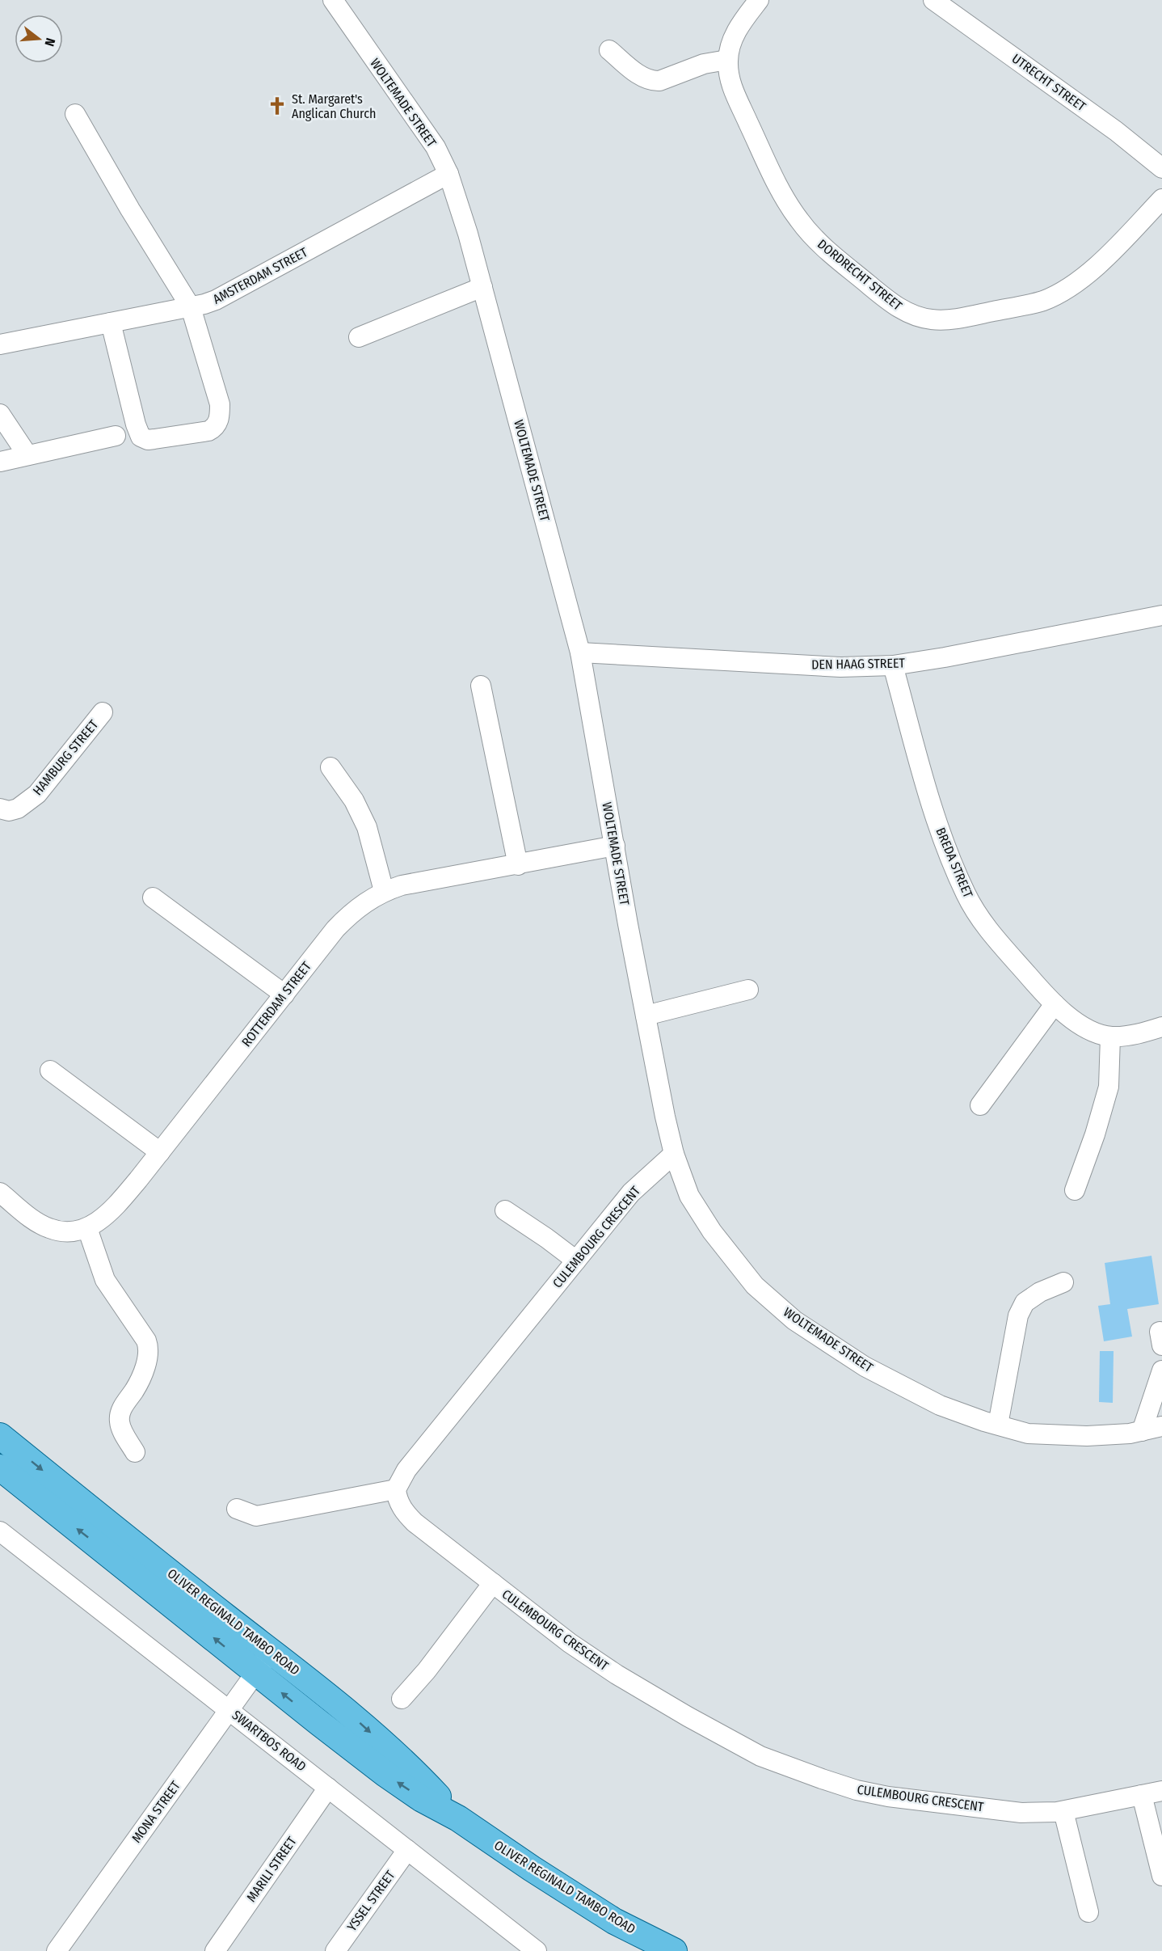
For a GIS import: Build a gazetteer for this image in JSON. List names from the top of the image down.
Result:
{
  "streets": {
    "main road": ["OLIVER REGINALD TAMBO ROAD"],
    "street": [
      "UTRECHT STREET",
      "WOLTEMADE STREET",
      "DORDRECHT STREET",
      "AMSTERDAM STREET",
      "DEN HAAG STREET",
      "HAMBURG STREET",
      "BREDA STREET",
      "ROTTERDAM STREET",
      "CULEMBOURG CRESCENT",
      "SWARTBOS ROAD",
      "MONA STREET",
      "MARILI STREET",
      "YSSEL STREET"
    ]
  },
  "crossings": [
    ["WOLTEMADE STREET", "AMSTERDAM STREET"],
    ["WOLTEMADE STREET", "DEN HAAG STREET"],
    ["WOLTEMADE STREET", "ROTTERDAM STREET"],
    ["WOLTEMADE STREET", "CULEMBOURG CRESCENT"],
    ["DEN HAAG STREET", "BREDA STREET"],
    ["OLIVER REGINALD TAMBO ROAD", "MONA STREET"],
    ["SWARTBOS ROAD", "MONA STREET"],
    ["SWARTBOS ROAD", "MARILI STREET"],
    ["SWARTBOS ROAD", "YSSEL STREET"]
  ],
  "places": {
    "church": ["St. Margaret's Anglican Church"]
  },
  "north": "right"
}
